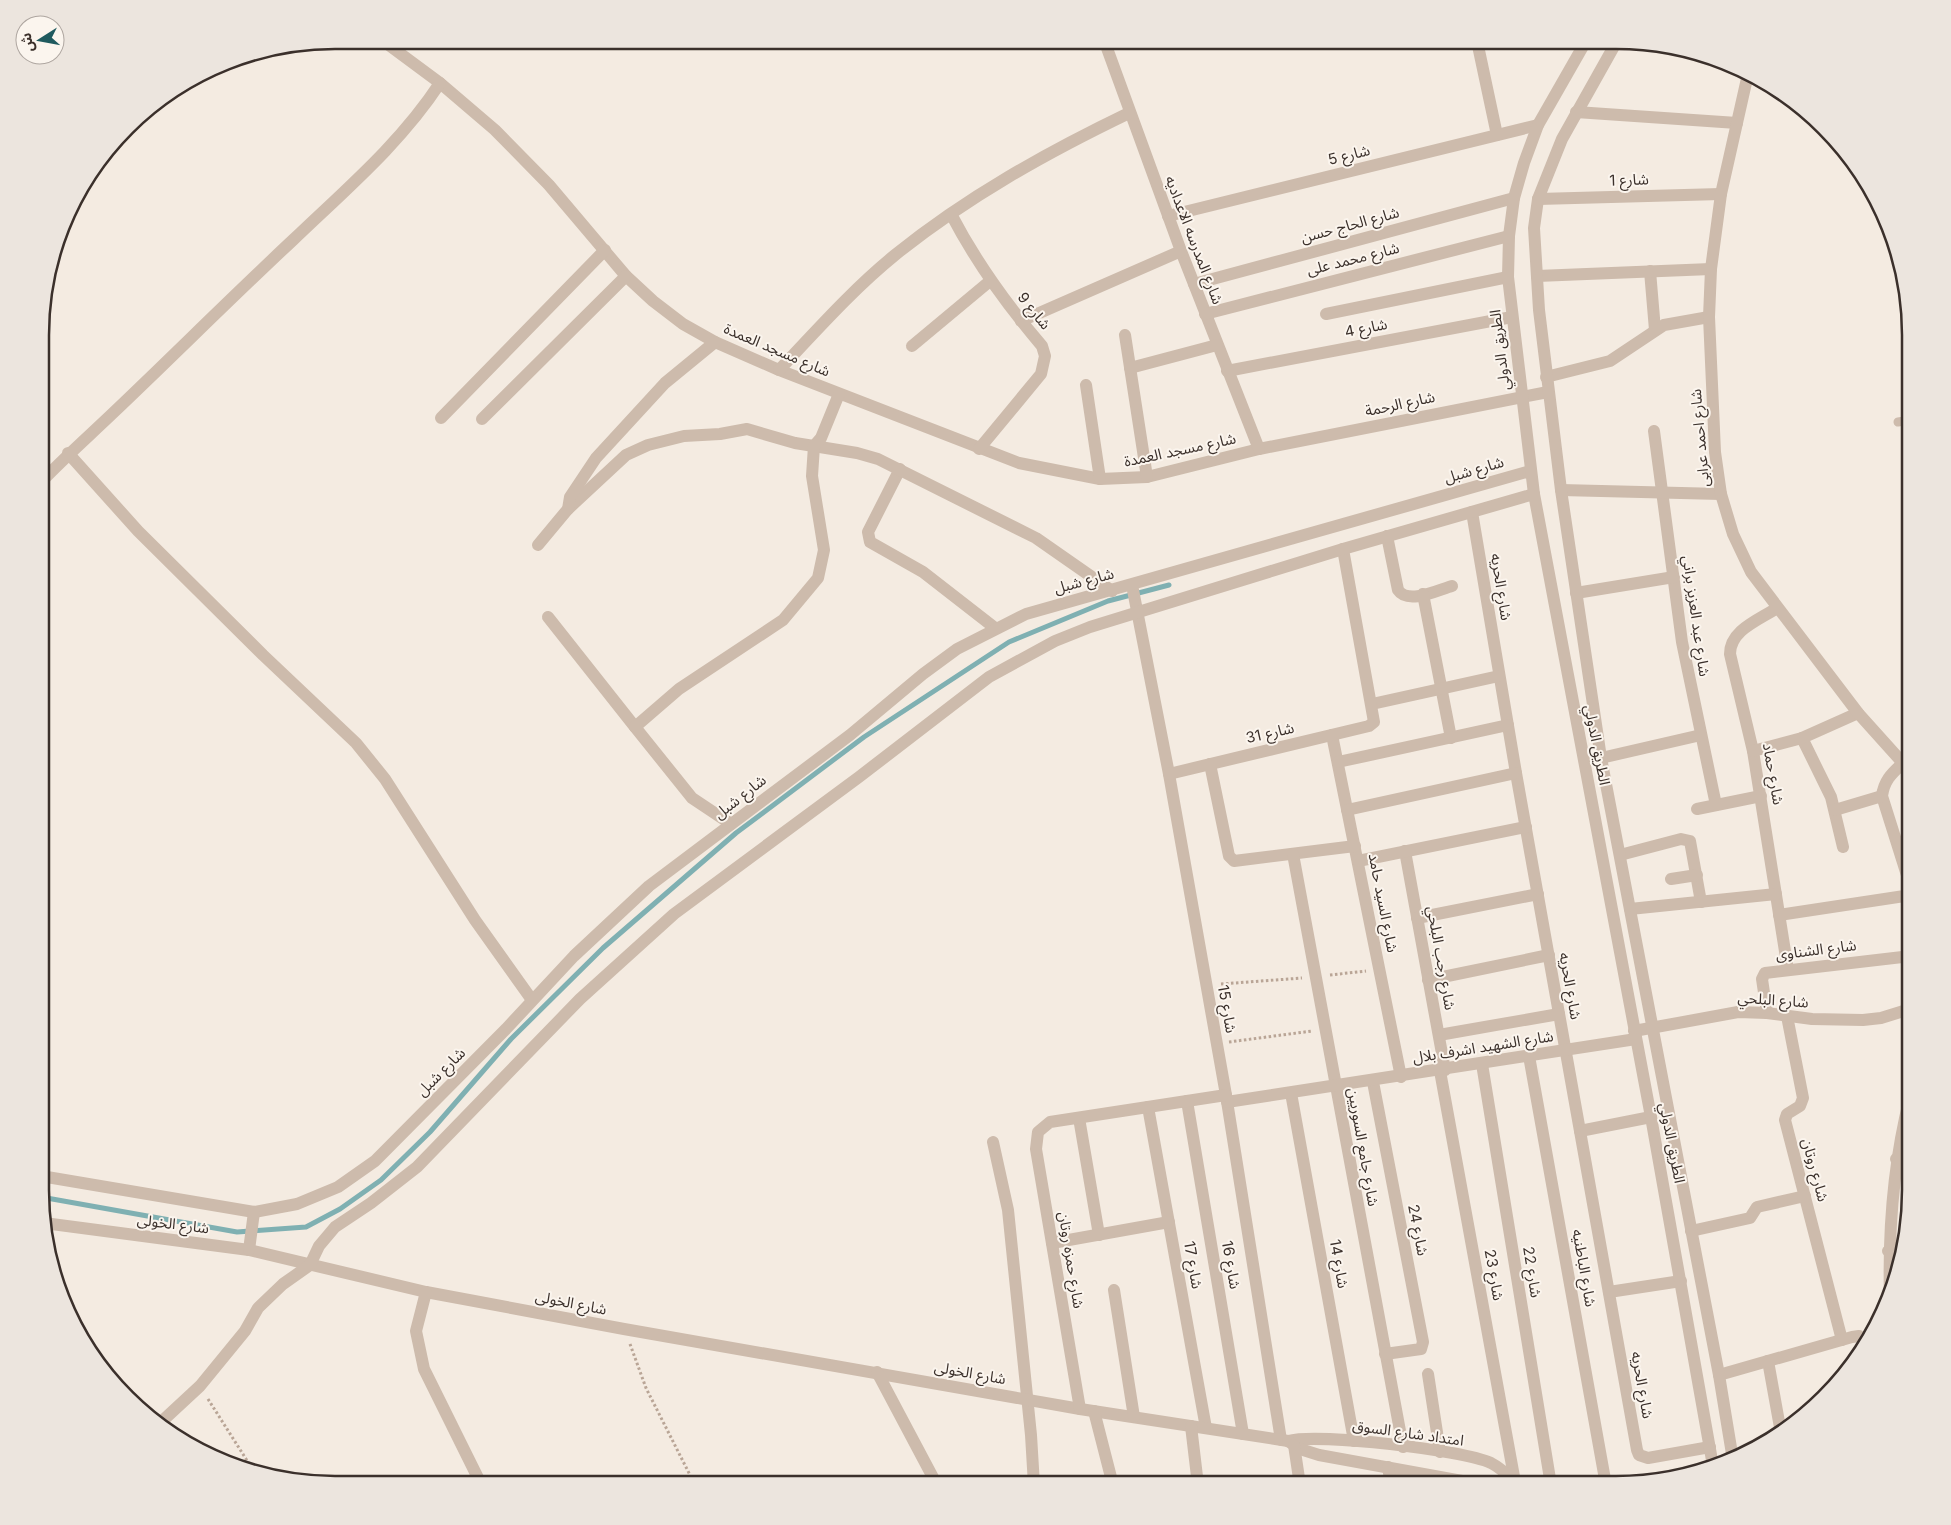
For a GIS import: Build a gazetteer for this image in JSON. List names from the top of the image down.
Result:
{
  "streets": {
    "street": [
      "شارع 5",
      "شارع 1",
      "شارع الحاج حسن",
      "شارع المدرسه الاعداديه",
      "شارع محمد على",
      "شارع 9",
      "شارع 4",
      "شارع مسجد العمدة",
      "الطريق الدولي",
      "شارع الرحمة",
      "شارع احمد عرابى",
      "شارع شبل",
      "شارع الحريه",
      "شارع عبد العزيز براني",
      "شارع 31",
      "شارع حماد",
      "شارع السيد حامد",
      "شارع الشناوى",
      "شارع رجب البلحي",
      "شارع البلحي",
      "شارع 15",
      "شارع الشهيد اشرف بلال",
      "شارع جامع السوريين",
      "شارع روتان",
      "شارع الخولى",
      "شارع 24",
      "شارع حمزه روتان",
      "شارع 14",
      "شارع 17",
      "شارع 16",
      "شارع الباطنيه",
      "شارع 22",
      "شارع 23",
      "امتداد شارع السوق"
    ]
  },
  "crossings": [
    ["شارع 5", "شارع المدرسه الاعداديه"],
    ["شارع 5", "الطريق الدولي"],
    ["شارع 1", "الطريق الدولي"],
    ["شارع 1", "شارع احمد عرابى"],
    ["شارع الحاج حسن", "شارع المدرسه الاعداديه"],
    ["شارع الحاج حسن", "الطريق الدولي"],
    ["شارع المدرسه الاعداديه", "شارع محمد على"],
    ["شارع المدرسه الاعداديه", "شارع 4"],
    ["شارع المدرسه الاعداديه", "شارع مسجد العمدة"],
    ["شارع المدرسه الاعداديه", "شارع الرحمة"],
    ["شارع محمد على", "الطريق الدولي"],
    ["شارع 9", "شارع مسجد العمدة"],
    ["شارع 4", "الطريق الدولي"],
    ["شارع مسجد العمدة", "شارع الرحمة"],
    ["الطريق الدولي", "شارع الرحمة"],
    ["الطريق الدولي", "شارع شبل"],
    ["الطريق الدولي", "شارع الحريه"],
    ["الطريق الدولي", "شارع البلحي"],
    ["الطريق الدولي", "شارع الشهيد اشرف بلال"],
    ["شارع احمد عرابى", "شارع حماد"],
    ["شارع شبل", "شارع 15"],
    ["شارع الحريه", "شارع الشهيد اشرف بلال"],
    ["شارع 31", "شارع السيد حامد"],
    ["شارع 31", "شارع 15"],
    ["شارع حماد", "شارع الشناوى"],
    ["شارع السيد حامد", "شارع الشهيد اشرف بلال"],
    ["شارع الشناوى", "شارع البلحي"],
    ["شارع رجب البلحي", "شارع الشهيد اشرف بلال"],
    ["شارع رجب البلحي", "شارع 23"],
    ["شارع البلحي", "شارع الشهيد اشرف بلال"],
    ["شارع البلحي", "شارع روتان"],
    ["شارع 15", "شارع الشهيد اشرف بلال"],
    ["شارع 15", "امتداد شارع السوق"],
    ["شارع الشهيد اشرف بلال", "شارع جامع السوريين"],
    ["شارع الشهيد اشرف بلال", "شارع 24"],
    ["شارع الشهيد اشرف بلال", "شارع حمزه روتان"],
    ["شارع الشهيد اشرف بلال", "شارع 14"],
    ["شارع الشهيد اشرف بلال", "شارع 17"],
    ["شارع الشهيد اشرف بلال", "شارع 16"],
    ["شارع الشهيد اشرف بلال", "شارع الباطنيه"],
    ["شارع الشهيد اشرف بلال", "شارع 22"],
    ["شارع الشهيد اشرف بلال", "شارع 23"],
    ["شارع جامع السوريين", "شارع 24"],
    ["شارع جامع السوريين", "امتداد شارع السوق"],
    ["شارع الخولى", "شارع حمزه روتان"],
    ["شارع الخولى", "امتداد شارع السوق"],
    ["شارع 14", "امتداد شارع السوق"],
    ["شارع 17", "امتداد شارع السوق"],
    ["شارع 16", "امتداد شارع السوق"]
  ],
  "north": "left"
}
